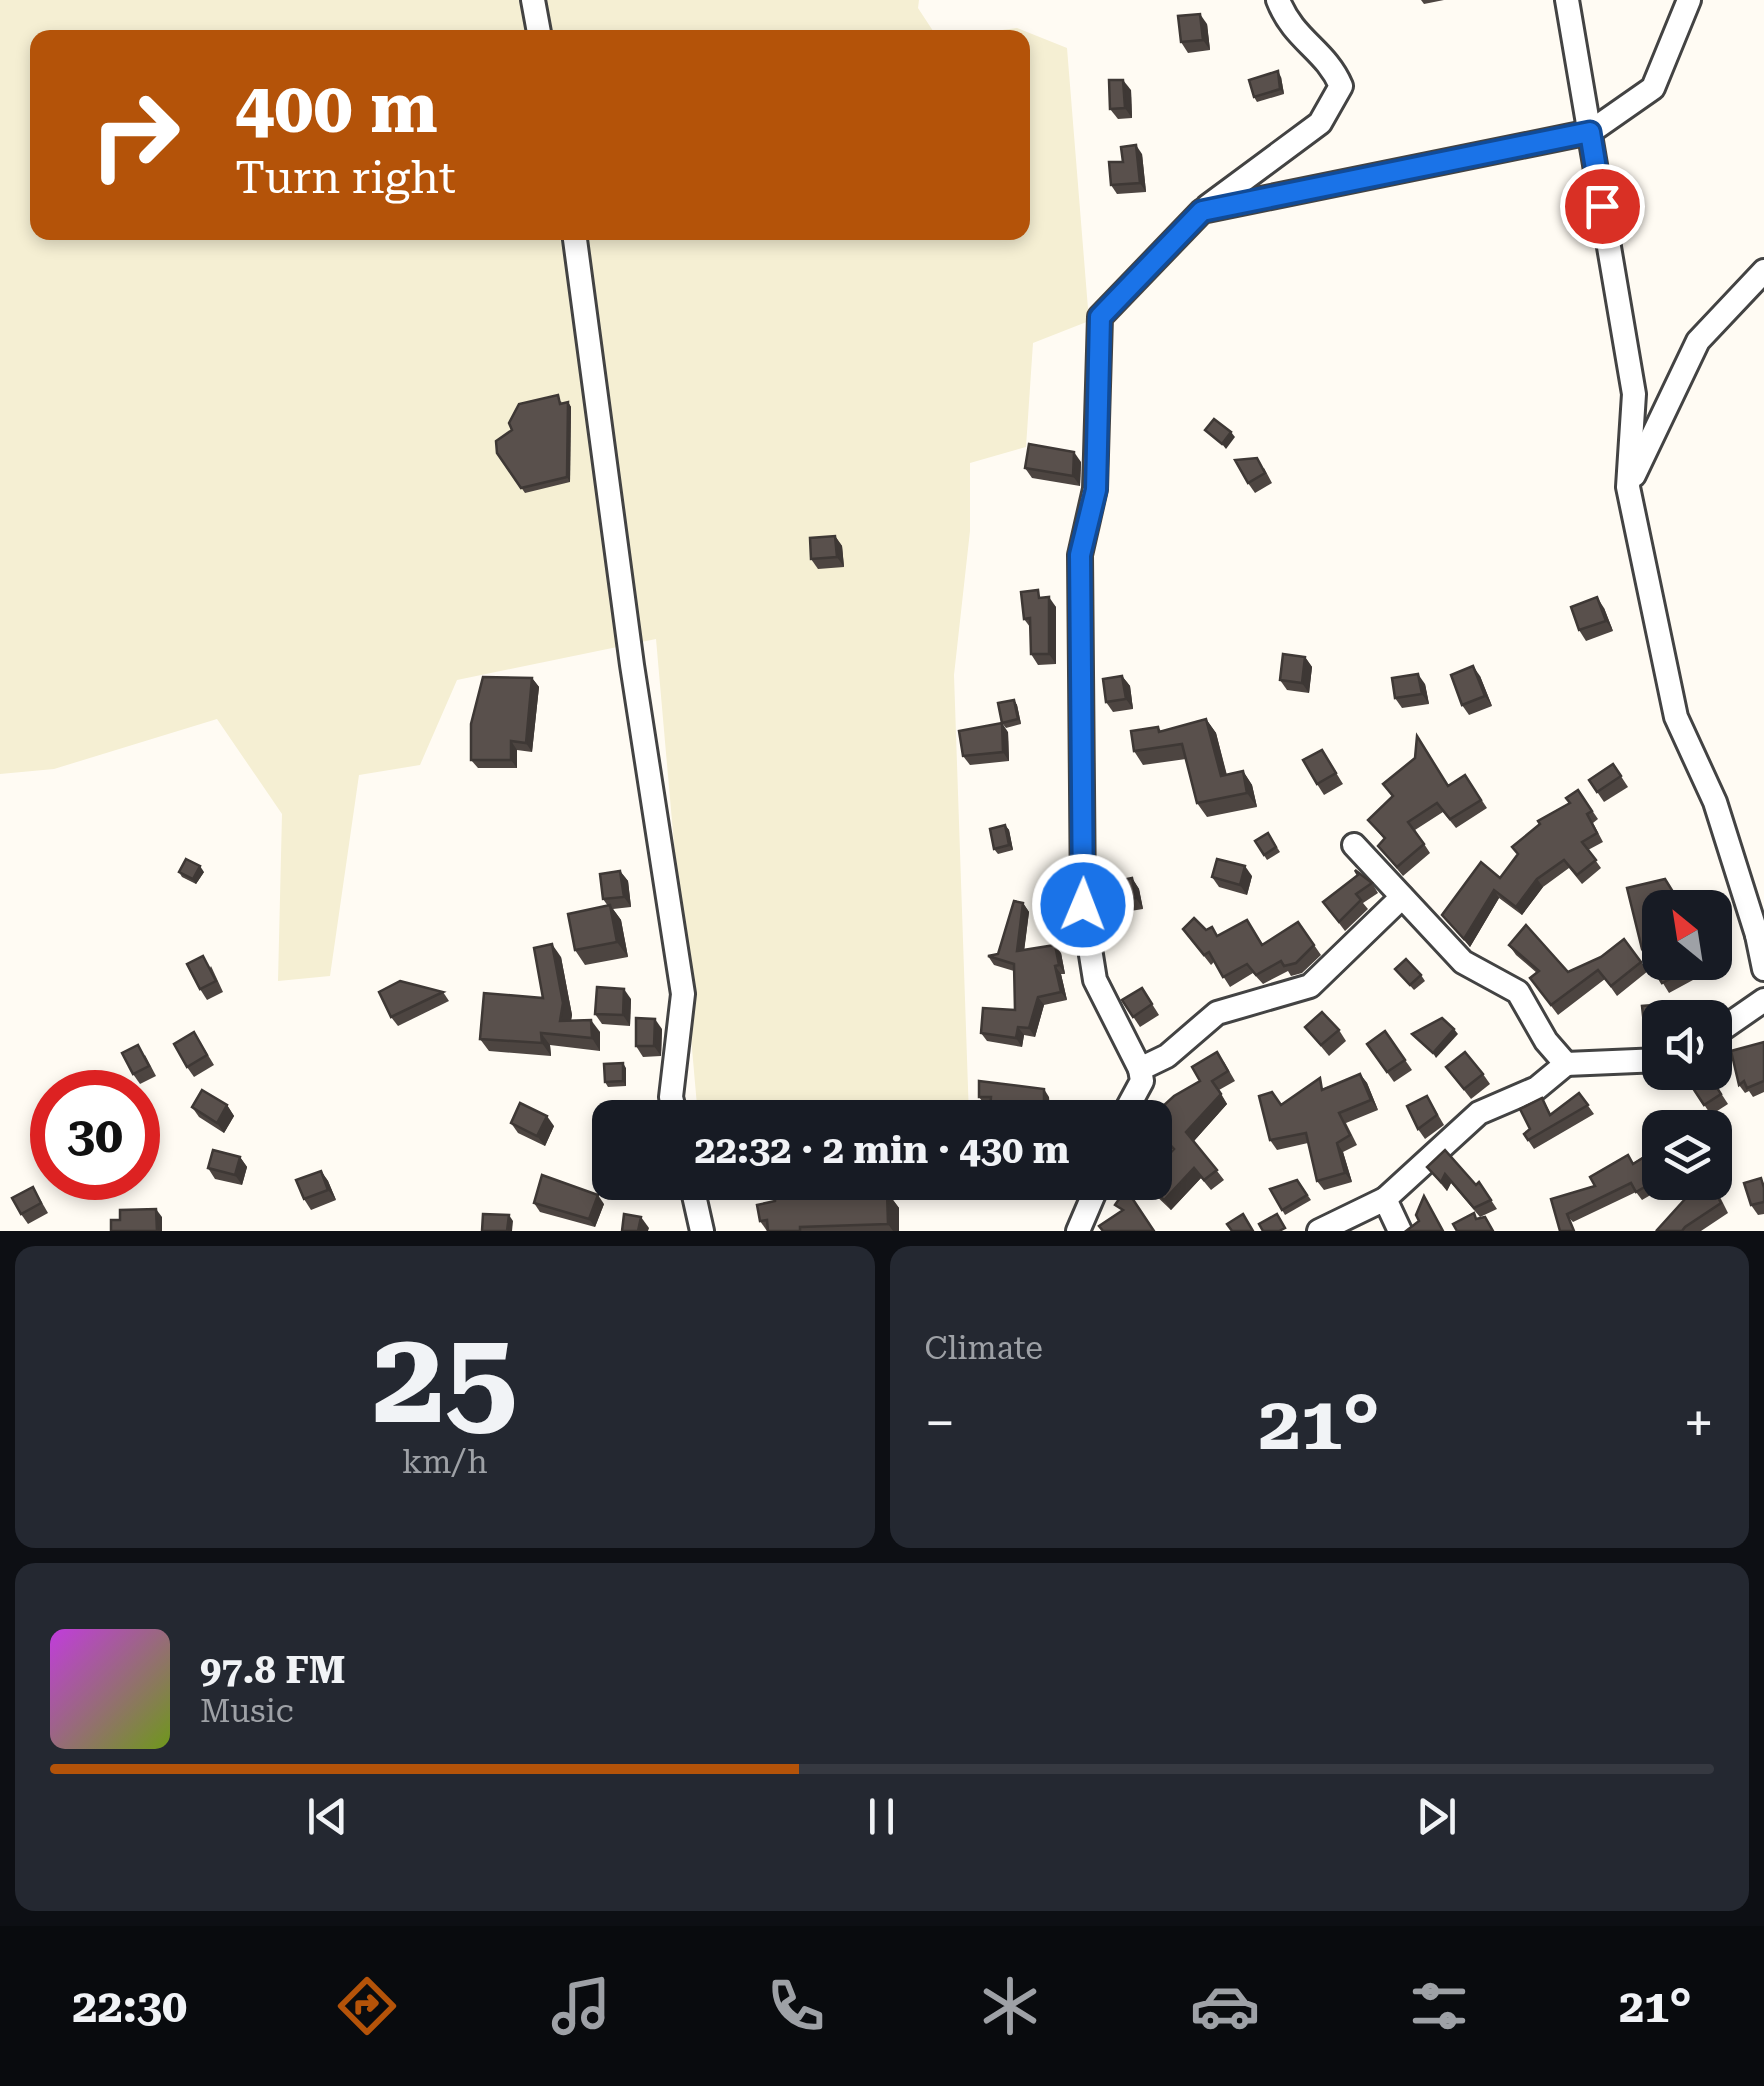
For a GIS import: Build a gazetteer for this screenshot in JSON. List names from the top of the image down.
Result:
{
  "north": "top left",
  "page": {
    "turn": ["400 m", "Turn right"],
    "limit": "30",
    "trip": "22:32 · 2 min · 430 m",
    "tile": [
      ["25", "km/h"],
      "Climate"
    ],
    "heat": ["−", "21°", "+"],
    "song": ["97.8 FM", "Music"],
    "tabs": ["22:30", "21°"]
  }
}
